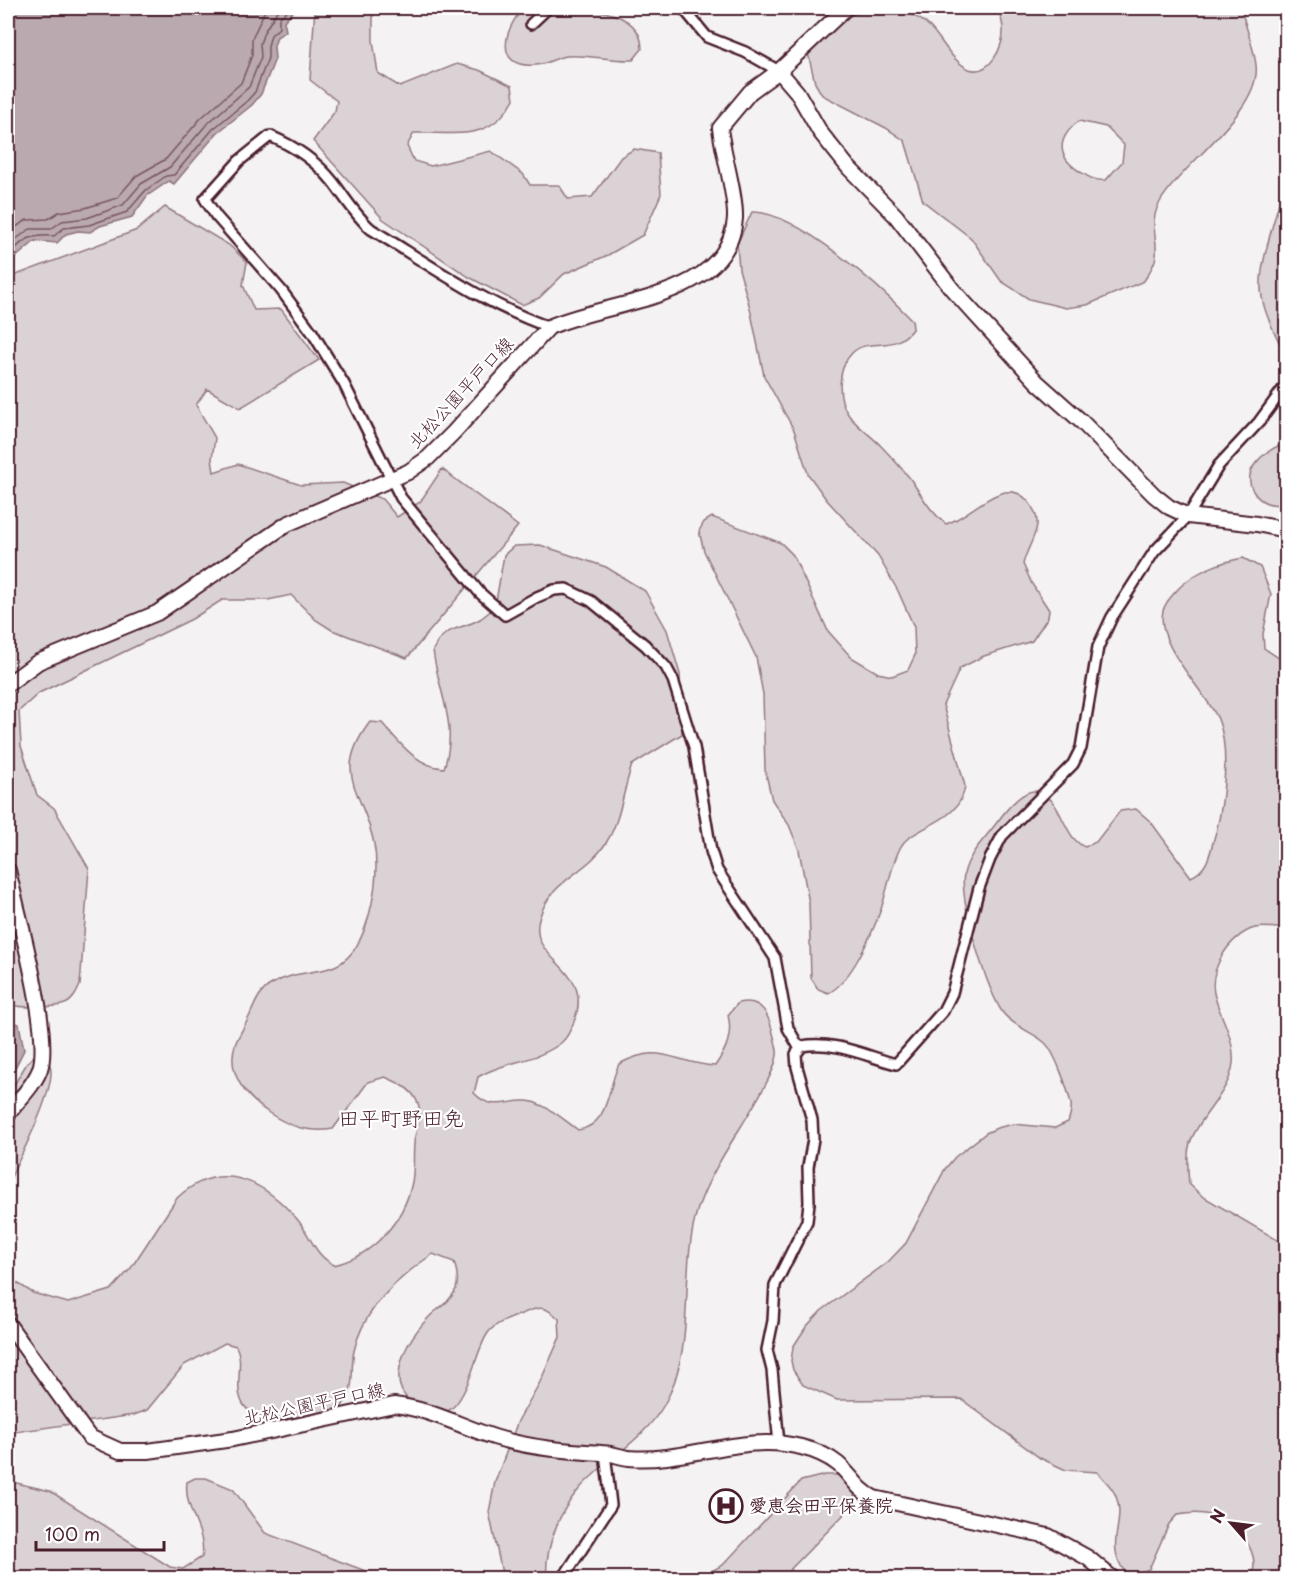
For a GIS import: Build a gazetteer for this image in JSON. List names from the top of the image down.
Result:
{
  "streets": {
    "main road": ["北松公園平戸口線"]
  },
  "districts": ["田平町野田免"],
  "places": {
    "hospital": ["愛恵会田平保養院"]
  },
  "scale_bar": "100 m",
  "north": "top left"
}
